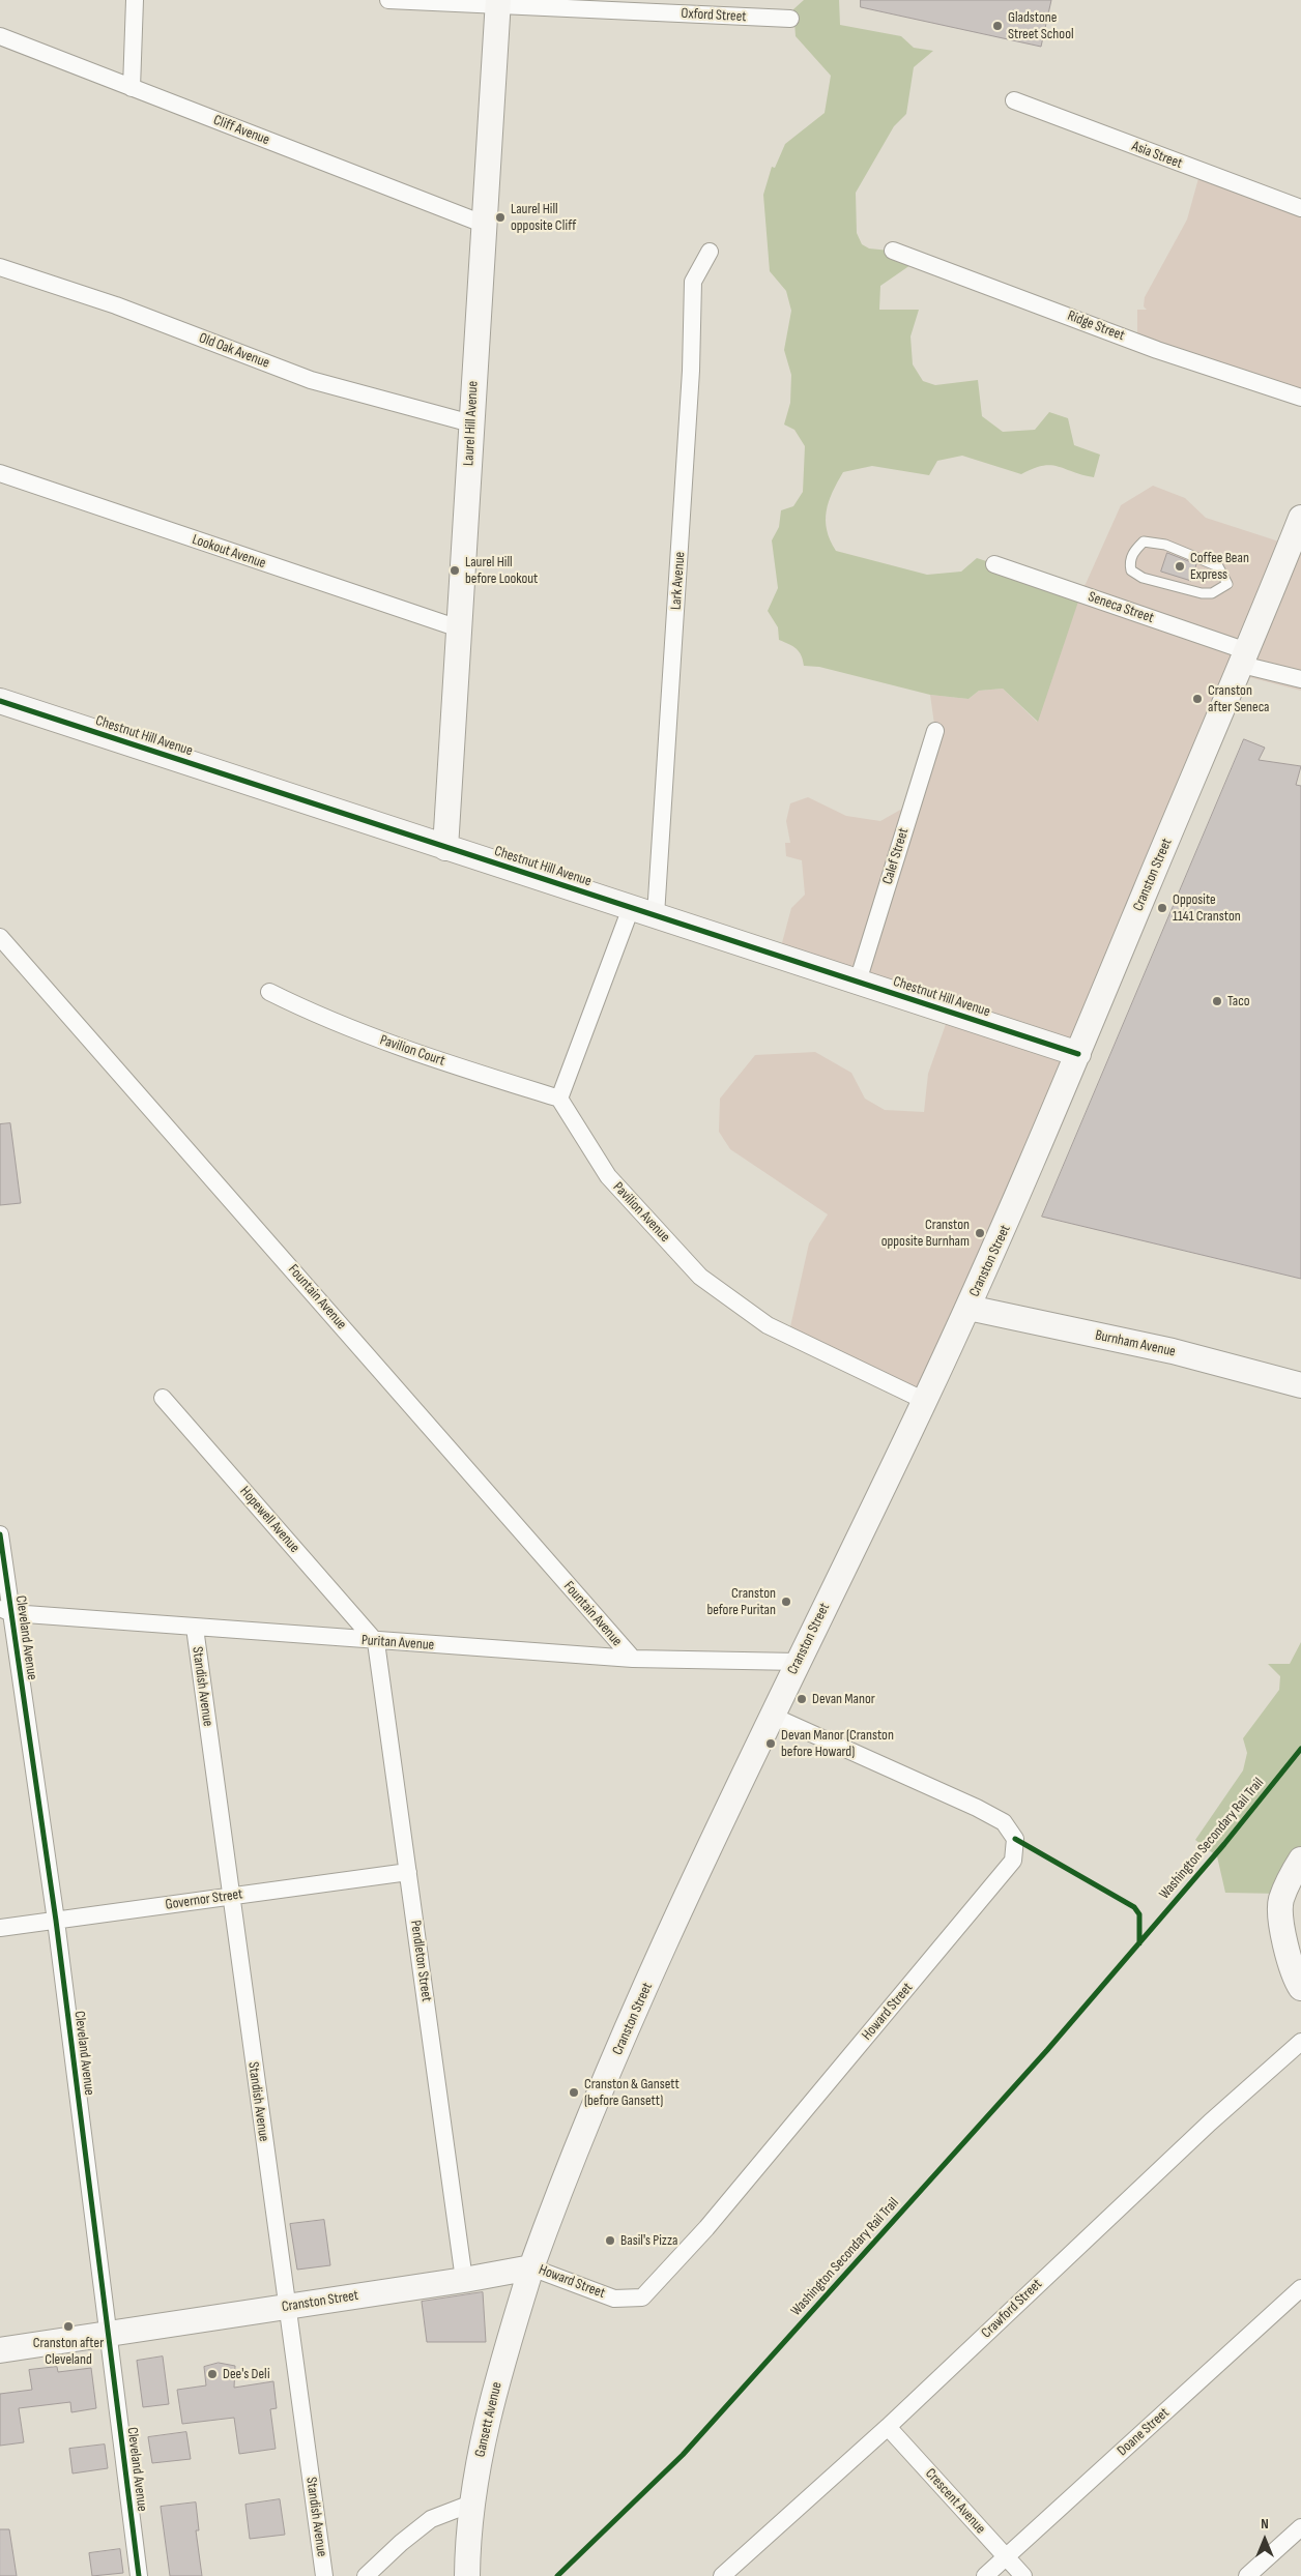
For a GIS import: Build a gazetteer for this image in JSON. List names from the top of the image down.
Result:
{
  "streets": {
    "main road": [
      "Laurel Hill Avenue",
      "Chestnut Hill Avenue",
      "Cranston Street",
      "Burnham Avenue",
      "Gansett Avenue"
    ],
    "street": [
      "Oxford Street",
      "Cliff Avenue",
      "Asia Street",
      "Ridge Street",
      "Old Oak Avenue",
      "Lookout Avenue",
      "Lark Avenue",
      "Seneca Street",
      "Calef Street",
      "Pavilion Court",
      "Pavilion Avenue",
      "Fountain Avenue",
      "Hopewell Avenue",
      "Cleveland Avenue",
      "Puritan Avenue",
      "Standish Avenue",
      "Governor Street",
      "Pendleton Street",
      "Howard Street",
      "Crawford Street",
      "Doane Street",
      "Crescent Avenue"
    ],
    "cycle path": ["Washington Secondary Rail Trail"]
  },
  "crossings": [
    ["Oxford Street", "Laurel Hill Avenue"],
    ["Cliff Avenue", "Laurel Hill Avenue"],
    ["Old Oak Avenue", "Laurel Hill Avenue"],
    ["Laurel Hill Avenue", "Lookout Avenue"],
    ["Laurel Hill Avenue", "Chestnut Hill Avenue"],
    ["Lark Avenue", "Chestnut Hill Avenue"],
    ["Seneca Street", "Cranston Street"],
    ["Chestnut Hill Avenue", "Calef Street"],
    ["Chestnut Hill Avenue", "Cranston Street"],
    ["Cranston Street", "Pavilion Avenue"],
    ["Cranston Street", "Burnham Avenue"],
    ["Cranston Street", "Cleveland Avenue"],
    ["Cranston Street", "Puritan Avenue"],
    ["Cranston Street", "Standish Avenue"],
    ["Cranston Street", "Pendleton Street"],
    ["Cranston Street", "Howard Street"],
    ["Cranston Street", "Gansett Avenue"],
    ["Pavilion Court", "Pavilion Avenue"],
    ["Fountain Avenue", "Puritan Avenue"],
    ["Hopewell Avenue", "Puritan Avenue"],
    ["Hopewell Avenue", "Pendleton Street"],
    ["Cleveland Avenue", "Puritan Avenue"],
    ["Cleveland Avenue", "Governor Street"],
    ["Puritan Avenue", "Standish Avenue"],
    ["Puritan Avenue", "Pendleton Street"],
    ["Standish Avenue", "Governor Street"],
    ["Governor Street", "Pendleton Street"],
    ["Howard Street", "Gansett Avenue"],
    ["Crawford Street", "Crescent Avenue"],
    ["Doane Street", "Crescent Avenue"]
  ],
  "places": [
    "Gladstone Street School",
    "Laurel Hill opposite Cliff",
    "Coffee Bean Express",
    "Laurel Hill before Lookout",
    "Cranston after Seneca",
    "Opposite 1141 Cranston",
    "Taco",
    "Cranston opposite Burnham",
    "Cranston before Puritan",
    "Devan Manor",
    "Devan Manor (Cranston before Howard)",
    "Cranston & Gansett (before Gansett)",
    "Basil's Pizza",
    "Cranston after Cleveland",
    "Dee's Deli"
  ],
  "north": "top"
}
